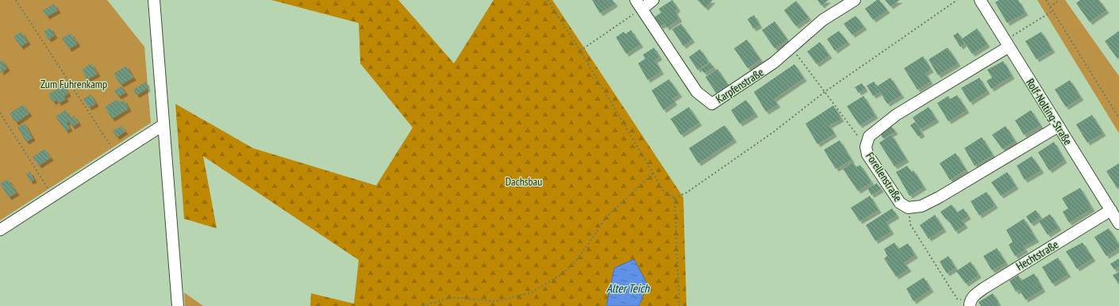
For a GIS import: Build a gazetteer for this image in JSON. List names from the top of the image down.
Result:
{
  "streets": {
    "street": [
      "Karpfenstraße",
      "Rolf-Nolting-Straße",
      "Forellenstraße",
      "Hechtstraße"
    ]
  },
  "crossings": [
    ["Rolf-Nolting-Straße", "Forellenstraße"],
    ["Rolf-Nolting-Straße", "Hechtstraße"]
  ],
  "water": ["Alter Teich"],
  "parks": ["Zum Fuhrenkamp", "Dachsbau"]
}
